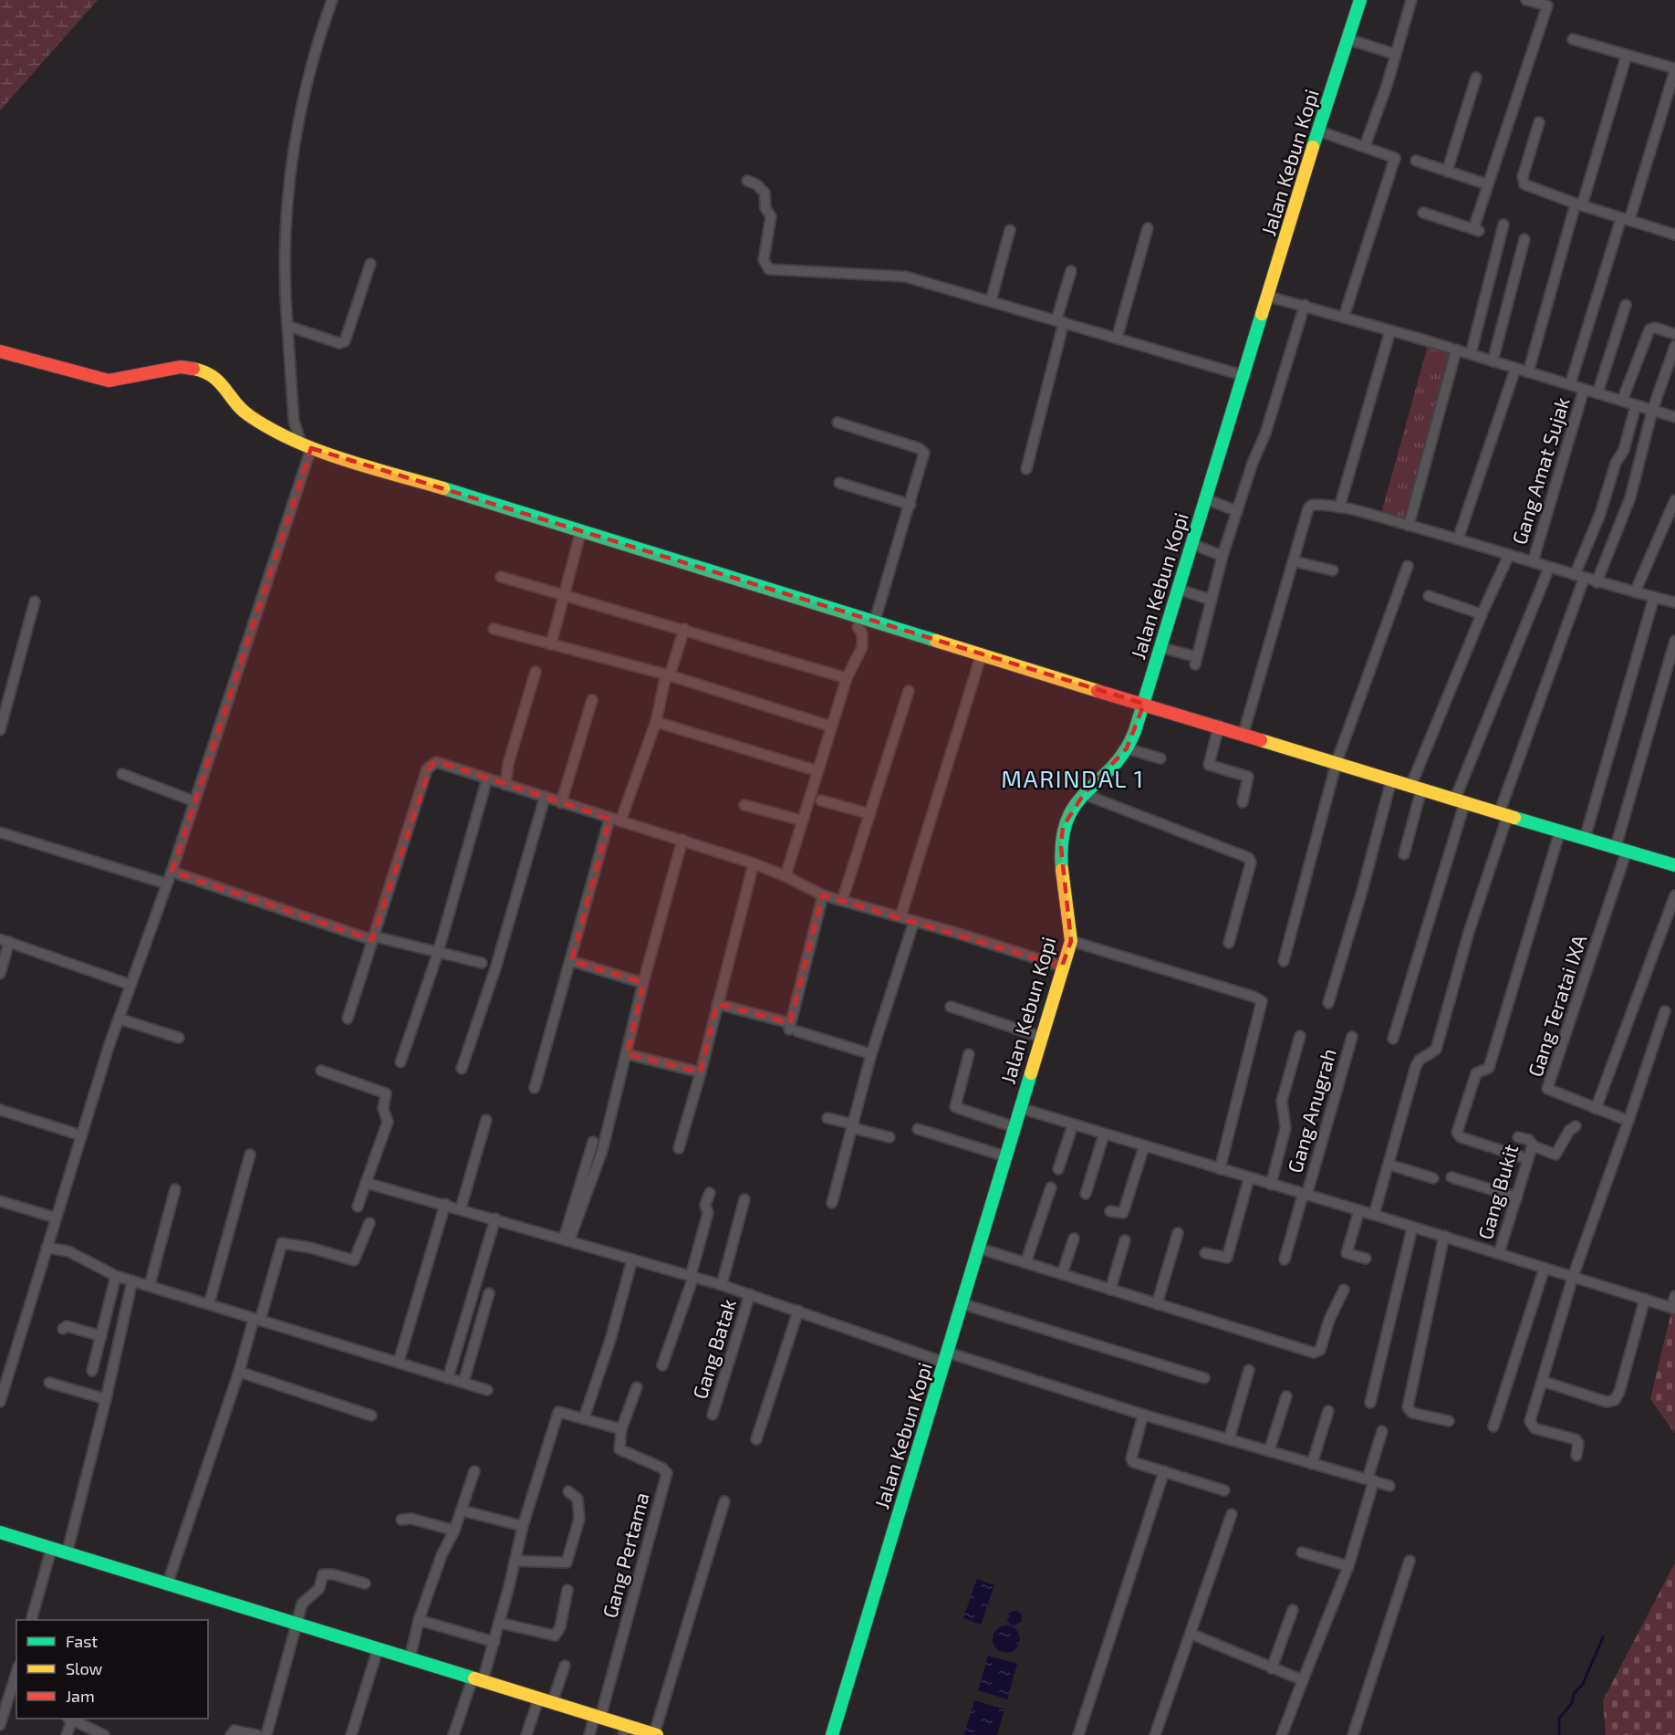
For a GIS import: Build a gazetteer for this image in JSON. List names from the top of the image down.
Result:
{
  "streets": {
    "street": [
      "Jalan Kebun Kopi",
      "Gang Amat Sujak",
      "Gang Teratai IXA",
      "Gang Anugrah",
      "Gang Bukit",
      "Gang Batak",
      "Gang Pertama"
    ]
  },
  "districts": ["MARINDAL 1"],
  "legend": ["Fast", "Slow", "Jam"]
}
